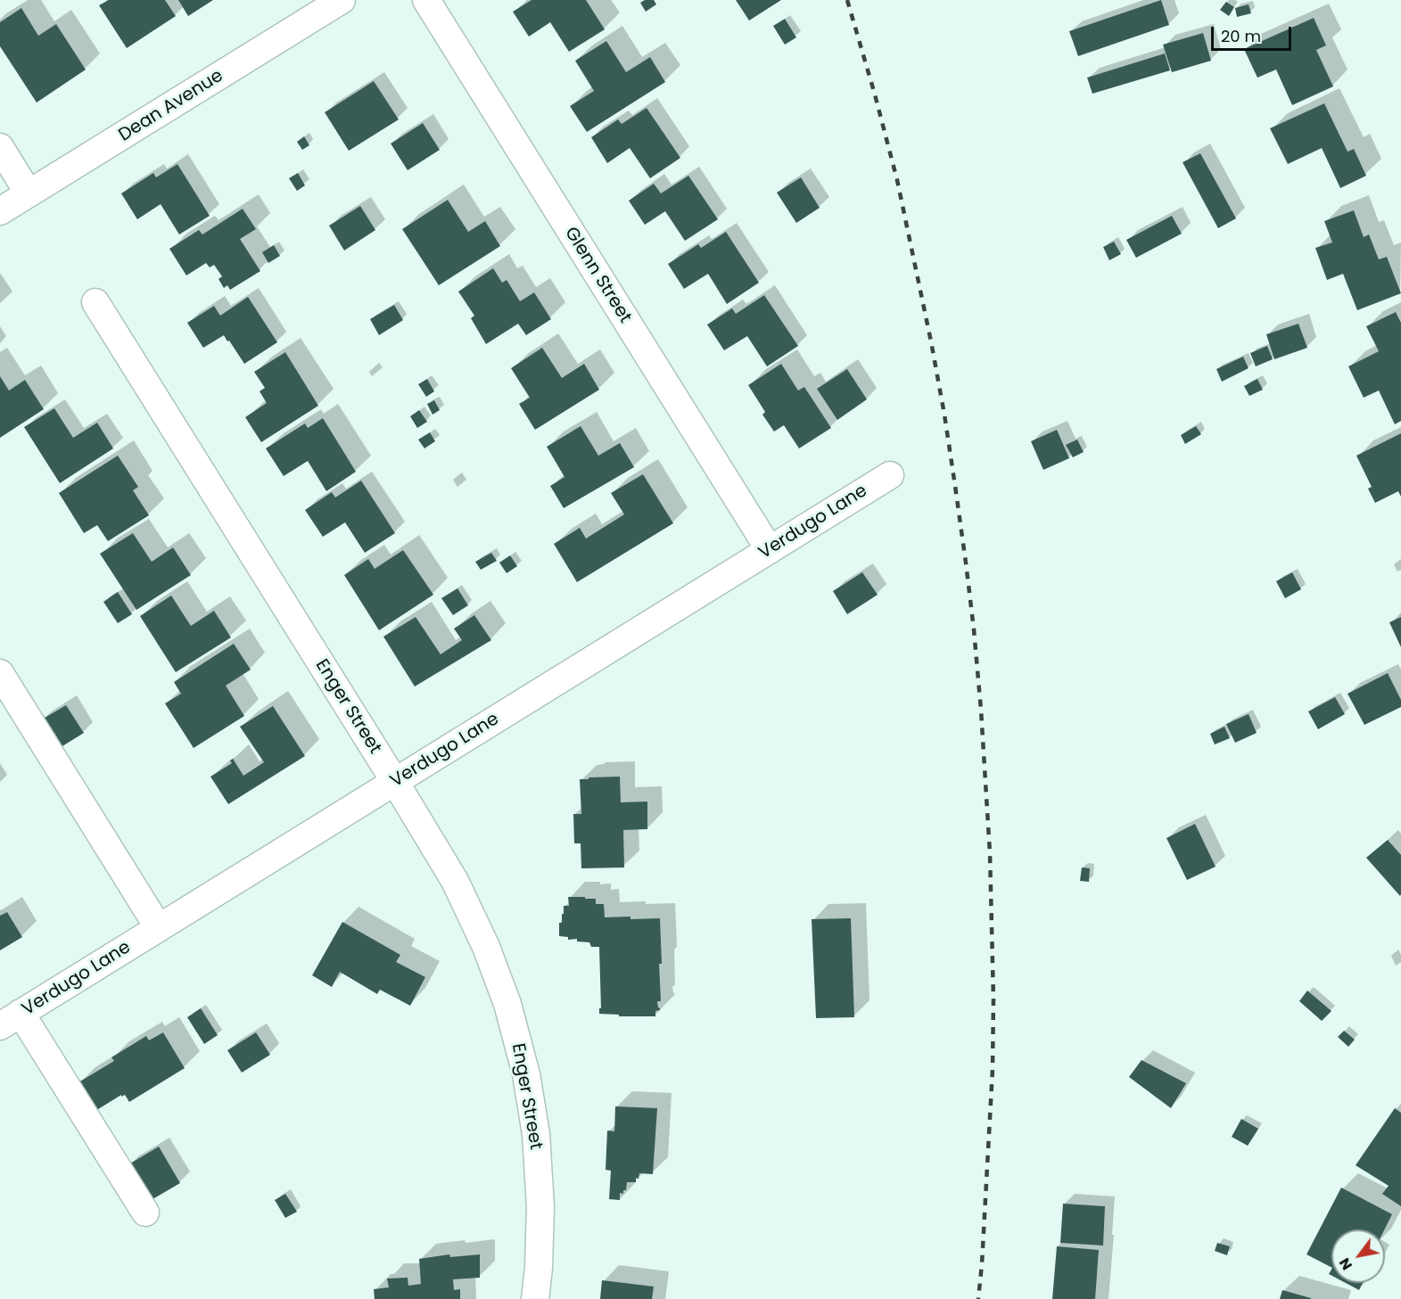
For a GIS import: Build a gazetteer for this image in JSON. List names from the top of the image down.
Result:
{
  "streets": {
    "street": [
      "Dean Avenue",
      "Glenn Street",
      "Verdugo Lane",
      "Enger Street"
    ]
  },
  "crossings": [
    ["Glenn Street", "Verdugo Lane"],
    ["Verdugo Lane", "Enger Street"]
  ],
  "scale_bar": "20 m",
  "north": "bottom left"
}
